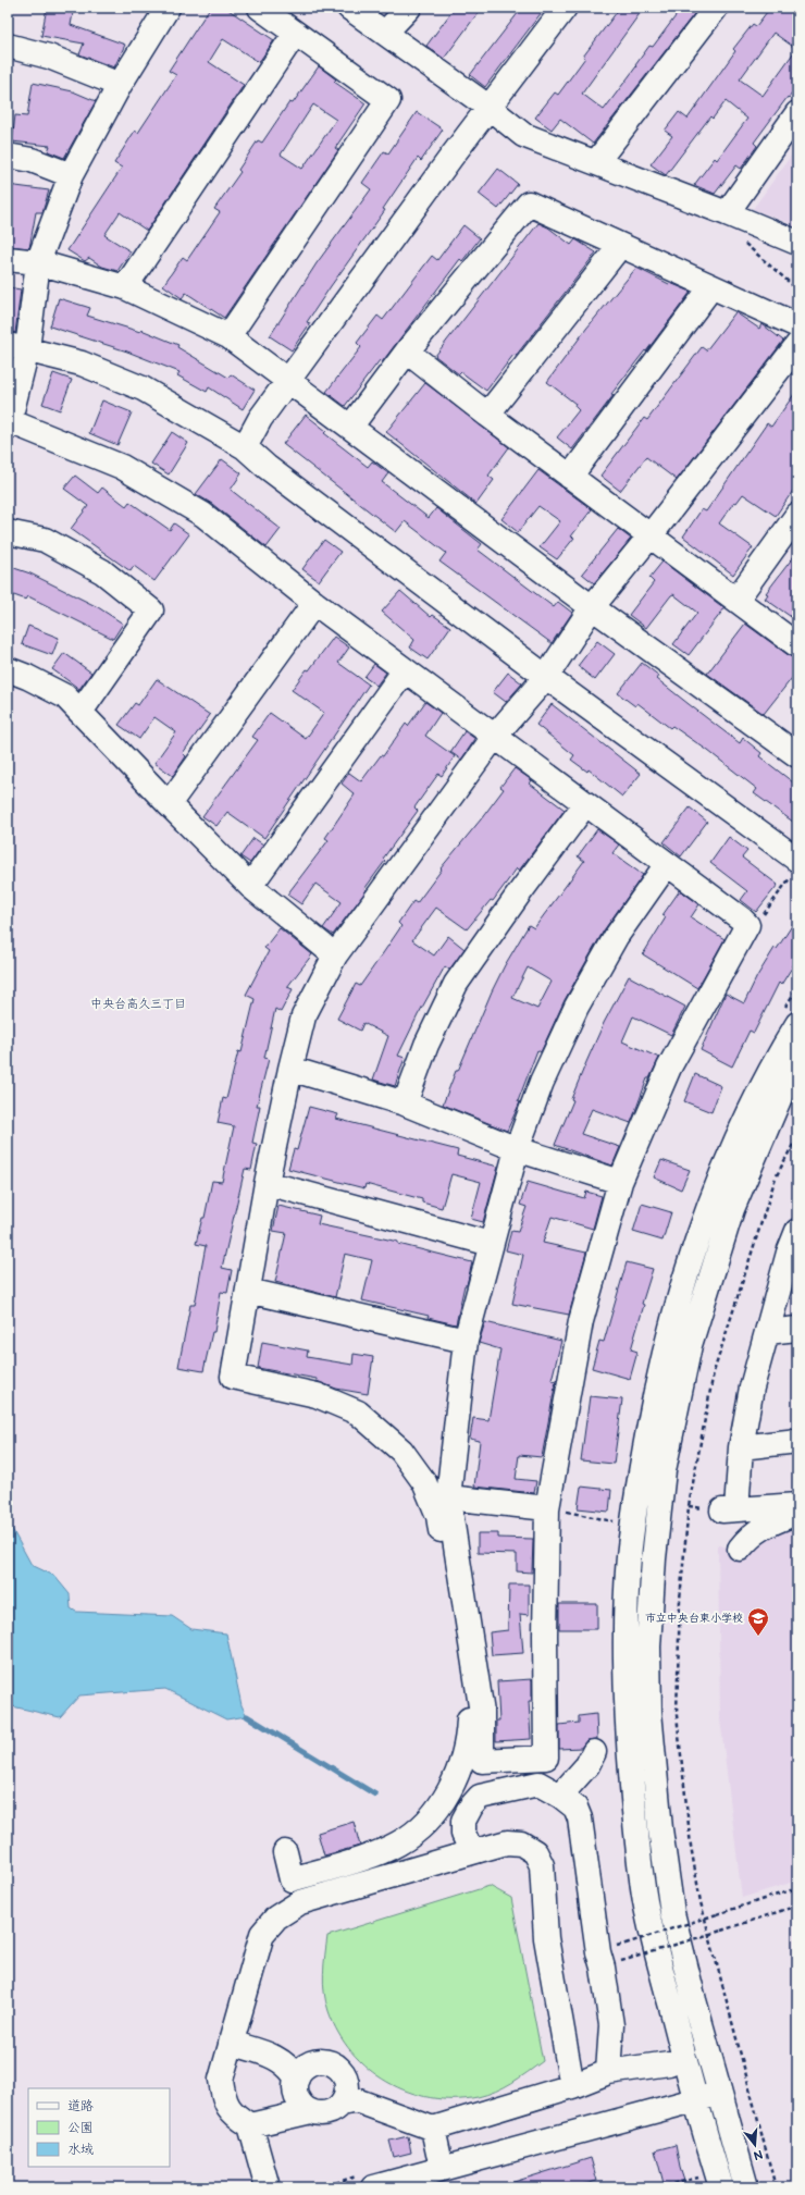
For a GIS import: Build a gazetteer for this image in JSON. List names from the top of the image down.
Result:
{
  "districts": ["中央台高久三丁目"],
  "places": {
    "school or university": ["市立中央台東小学校"]
  },
  "legend": ["道路", "公園", "水域"],
  "north": "bottom"
}
